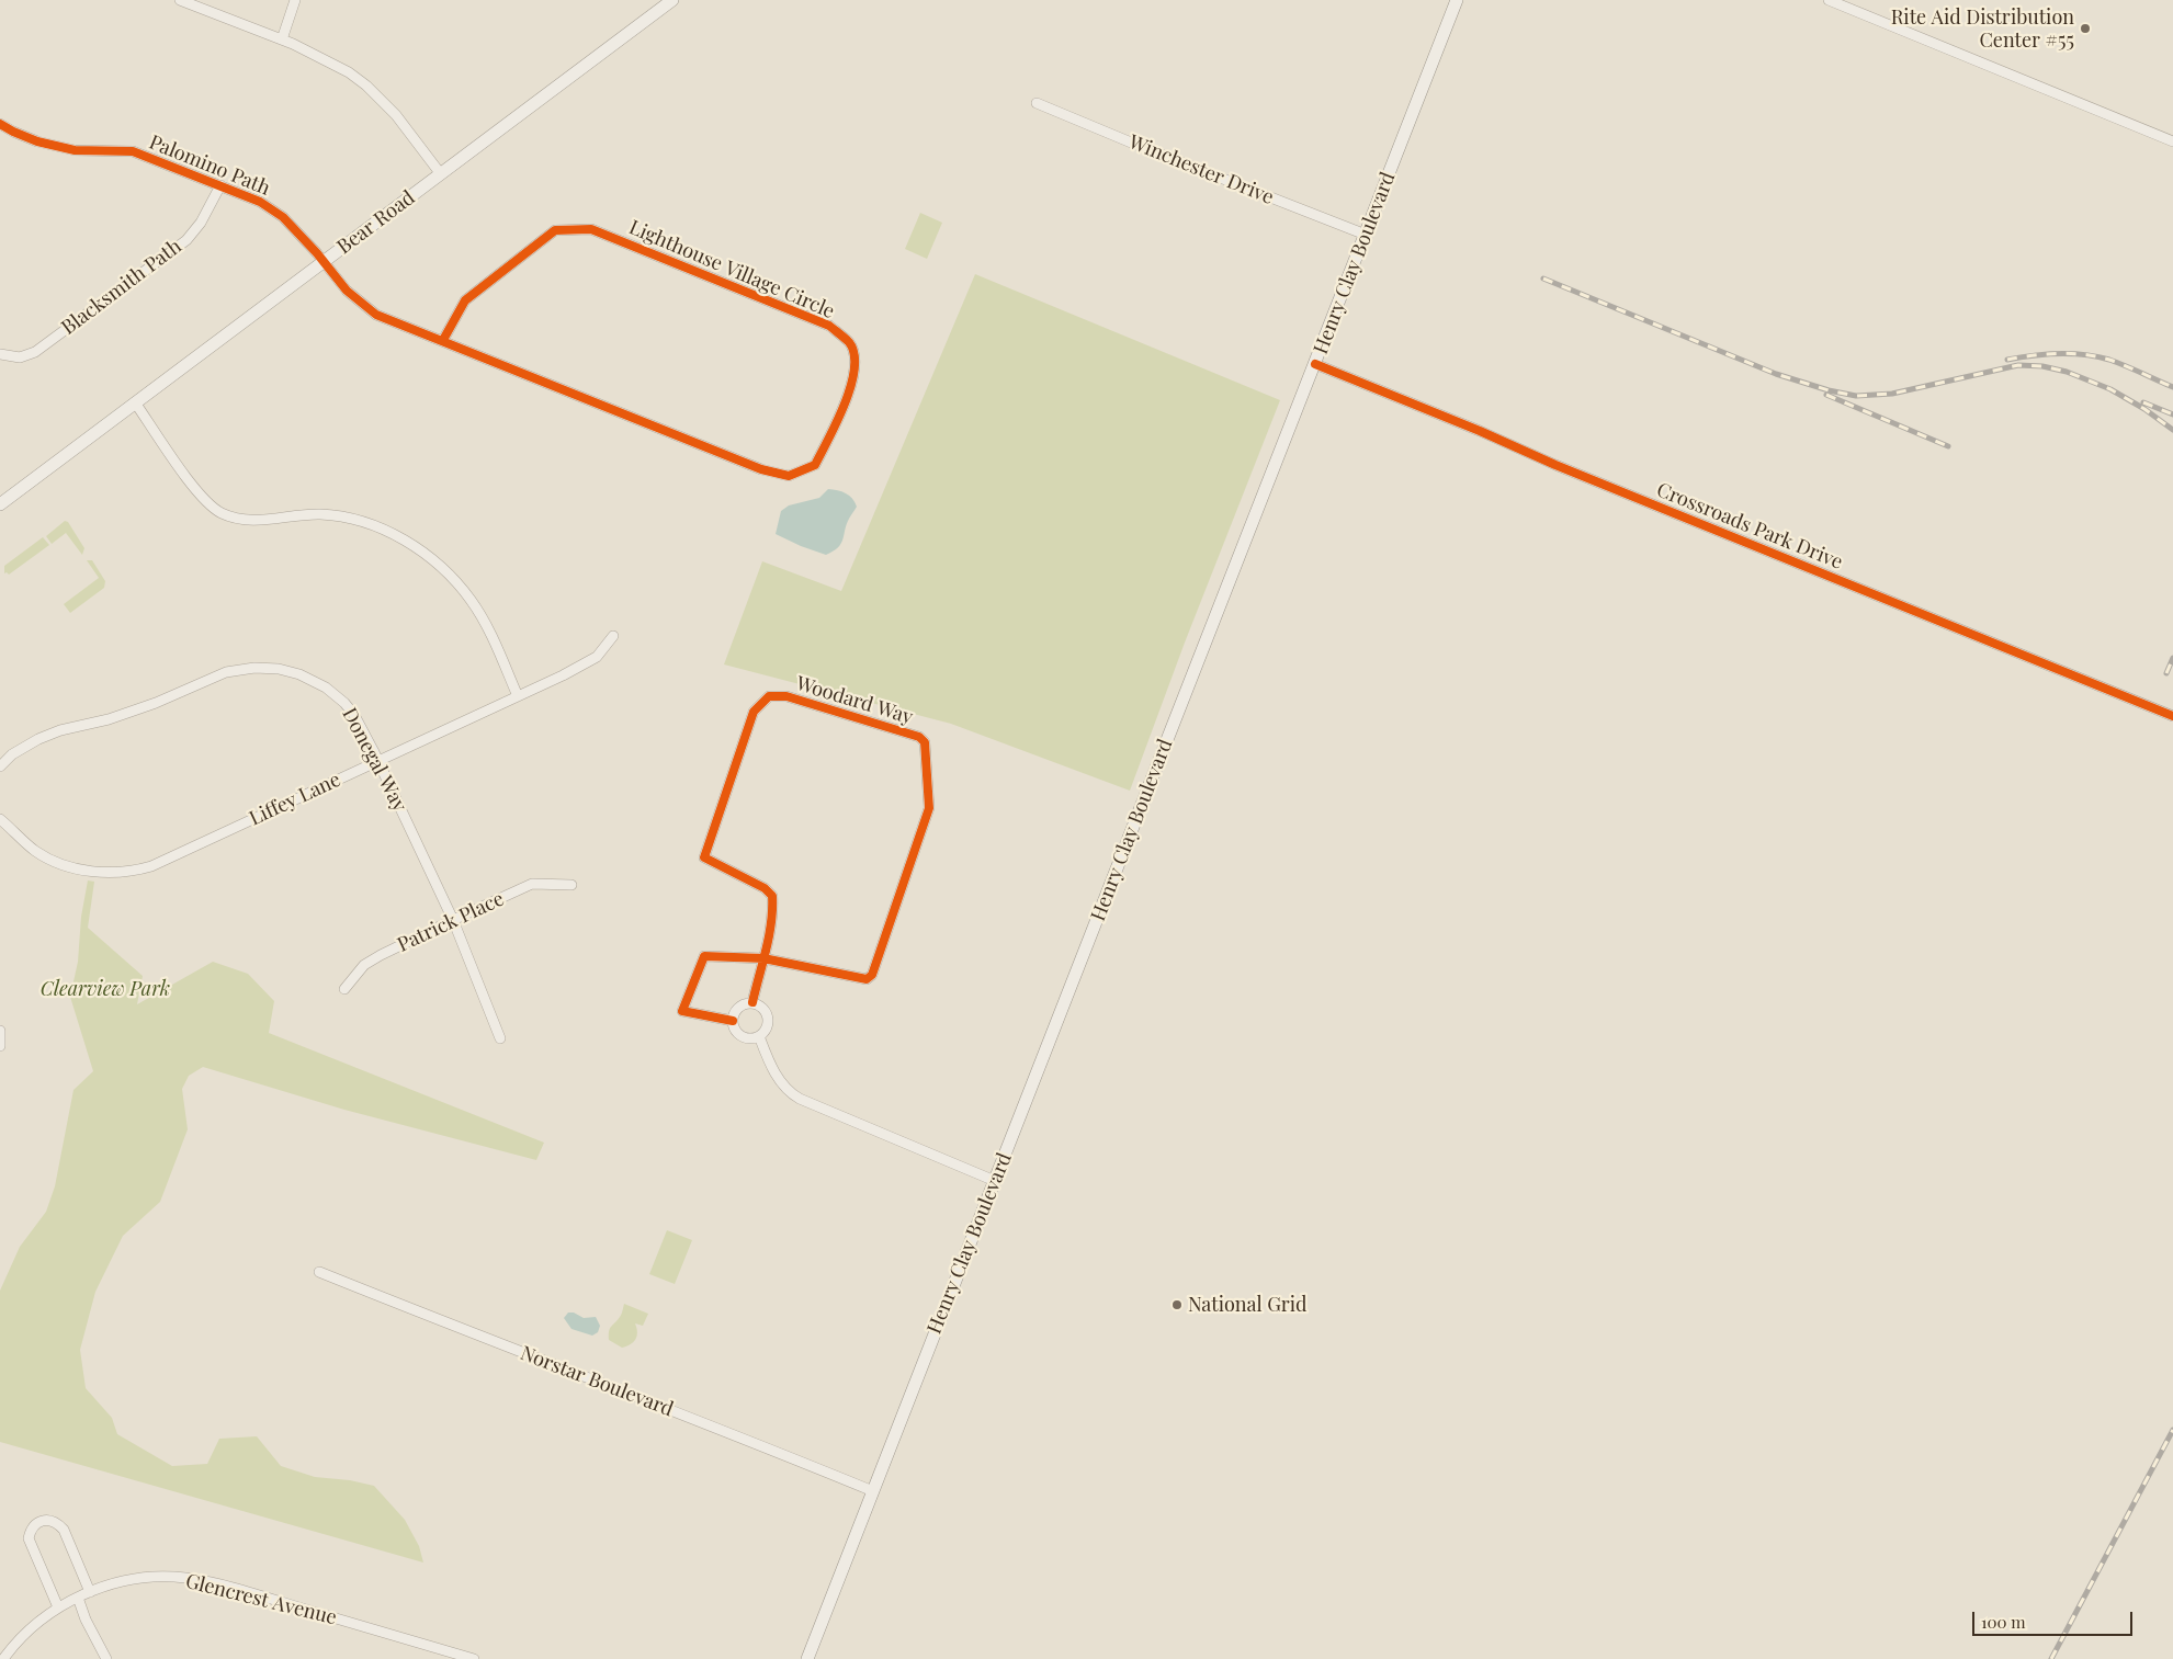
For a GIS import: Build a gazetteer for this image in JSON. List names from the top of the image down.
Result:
{
  "streets": {
    "main road": ["Bear Road", "Henry Clay Boulevard"],
    "street": [
      "Palomino Path",
      "Winchester Drive",
      "Lighthouse Village Circle",
      "Blacksmith Path",
      "Crossroads Park Drive",
      "Woodard Way",
      "Donegal Way",
      "Liffey Lane",
      "Patrick Place",
      "Norstar Boulevard",
      "Glencrest Avenue"
    ]
  },
  "crossings": [
    ["Palomino Path", "Bear Road"],
    ["Palomino Path", "Lighthouse Village Circle"],
    ["Palomino Path", "Blacksmith Path"],
    ["Winchester Drive", "Henry Clay Boulevard"],
    ["Bear Road", "Lighthouse Village Circle"],
    ["Henry Clay Boulevard", "Crossroads Park Drive"],
    ["Henry Clay Boulevard", "Norstar Boulevard"],
    ["Donegal Way", "Liffey Lane"],
    ["Donegal Way", "Patrick Place"]
  ],
  "parks": ["Clearview Park"],
  "places": ["Rite Aid Distribution Center #55", "National Grid"],
  "scale_bar": "100 m"
}
